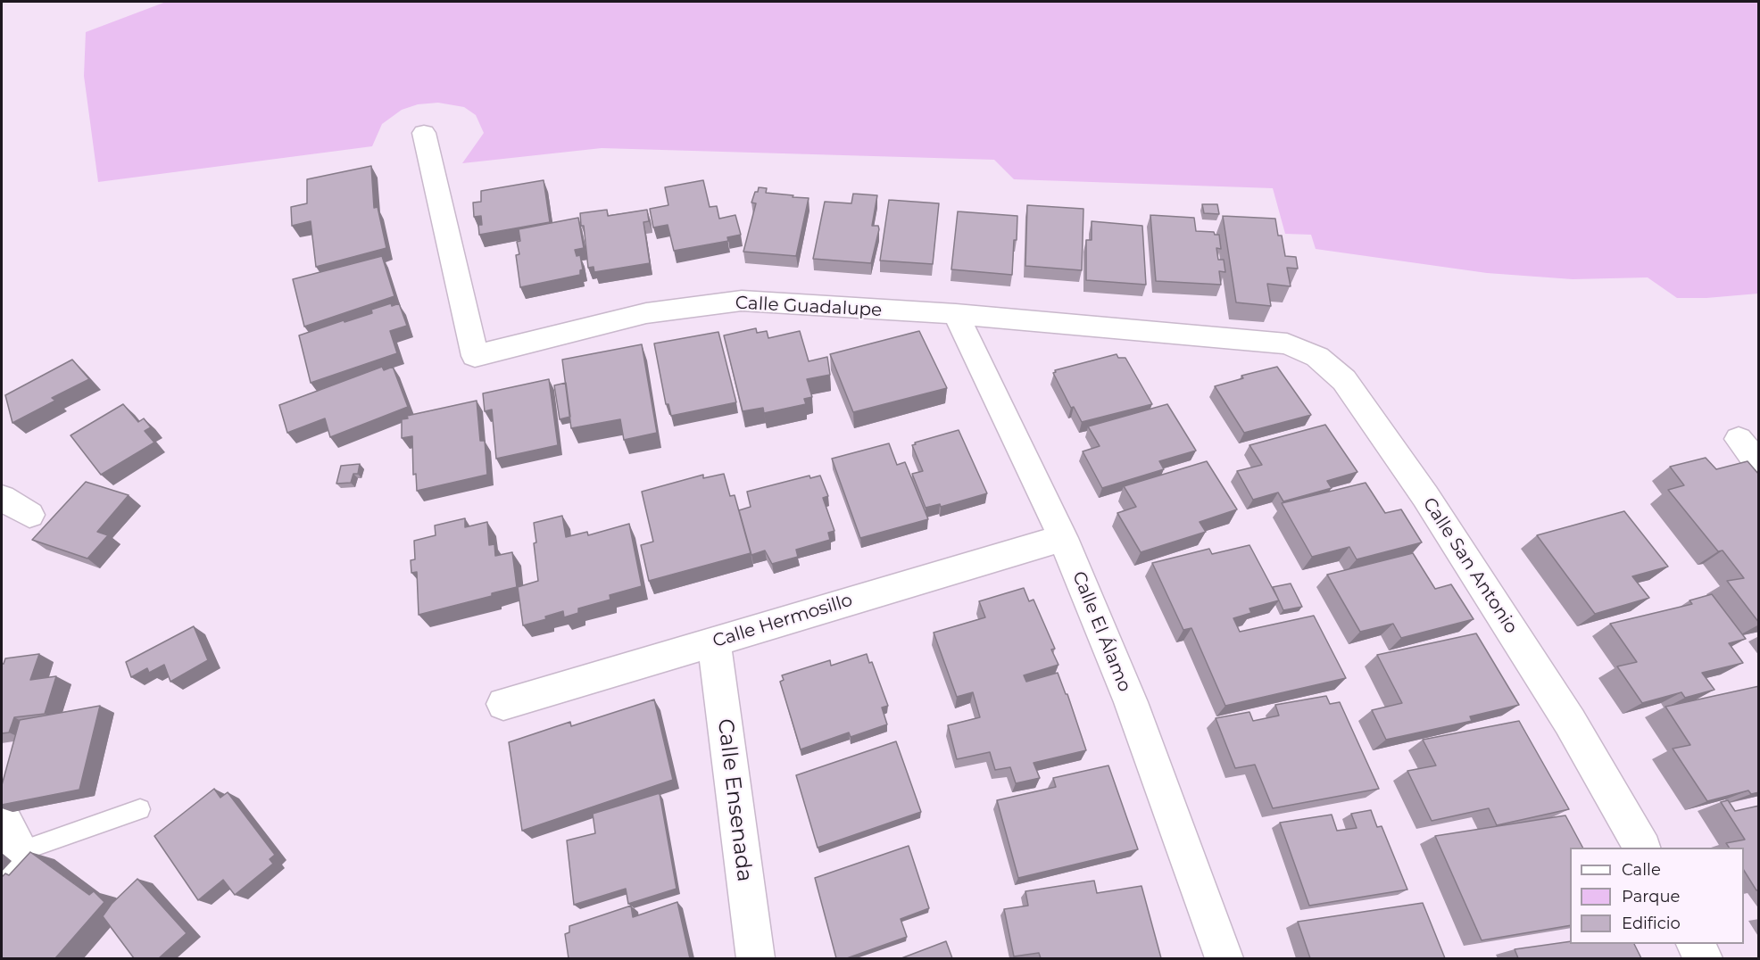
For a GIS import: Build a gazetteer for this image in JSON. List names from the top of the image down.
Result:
{
  "streets": {
    "street": [
      "Calle Guadalupe",
      "Calle San Antonio",
      "Calle Hermosillo",
      "Calle El Álamo",
      "Calle Ensenada"
    ]
  },
  "crossings": [
    ["Calle Guadalupe", "Calle San Antonio"],
    ["Calle Guadalupe", "Calle El Álamo"],
    ["Calle Hermosillo", "Calle El Álamo"],
    ["Calle Hermosillo", "Calle Ensenada"]
  ],
  "legend": ["Calle", "Parque", "Edificio"]
}
